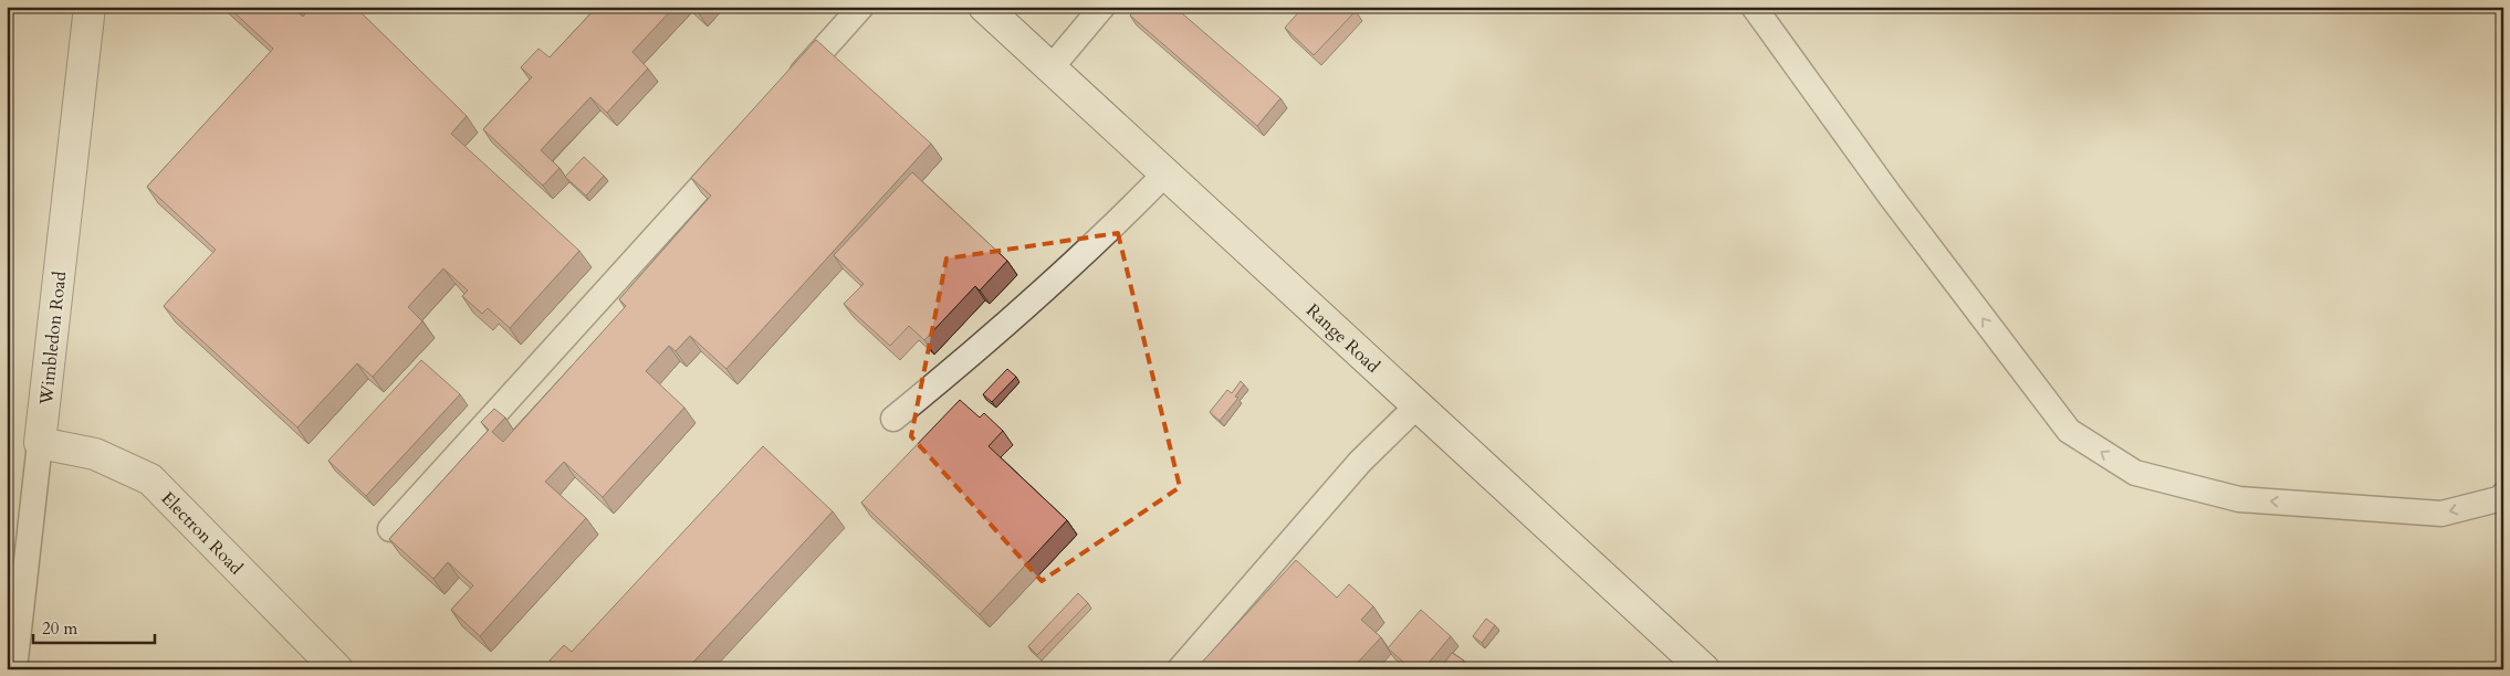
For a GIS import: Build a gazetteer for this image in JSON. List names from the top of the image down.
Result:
{
  "streets": {
    "main road": ["Wimbledon Road", "Range Road", "Electron Road"]
  },
  "crossings": [
    ["Wimbledon Road", "Electron Road"]
  ],
  "scale_bar": "20 m"
}
